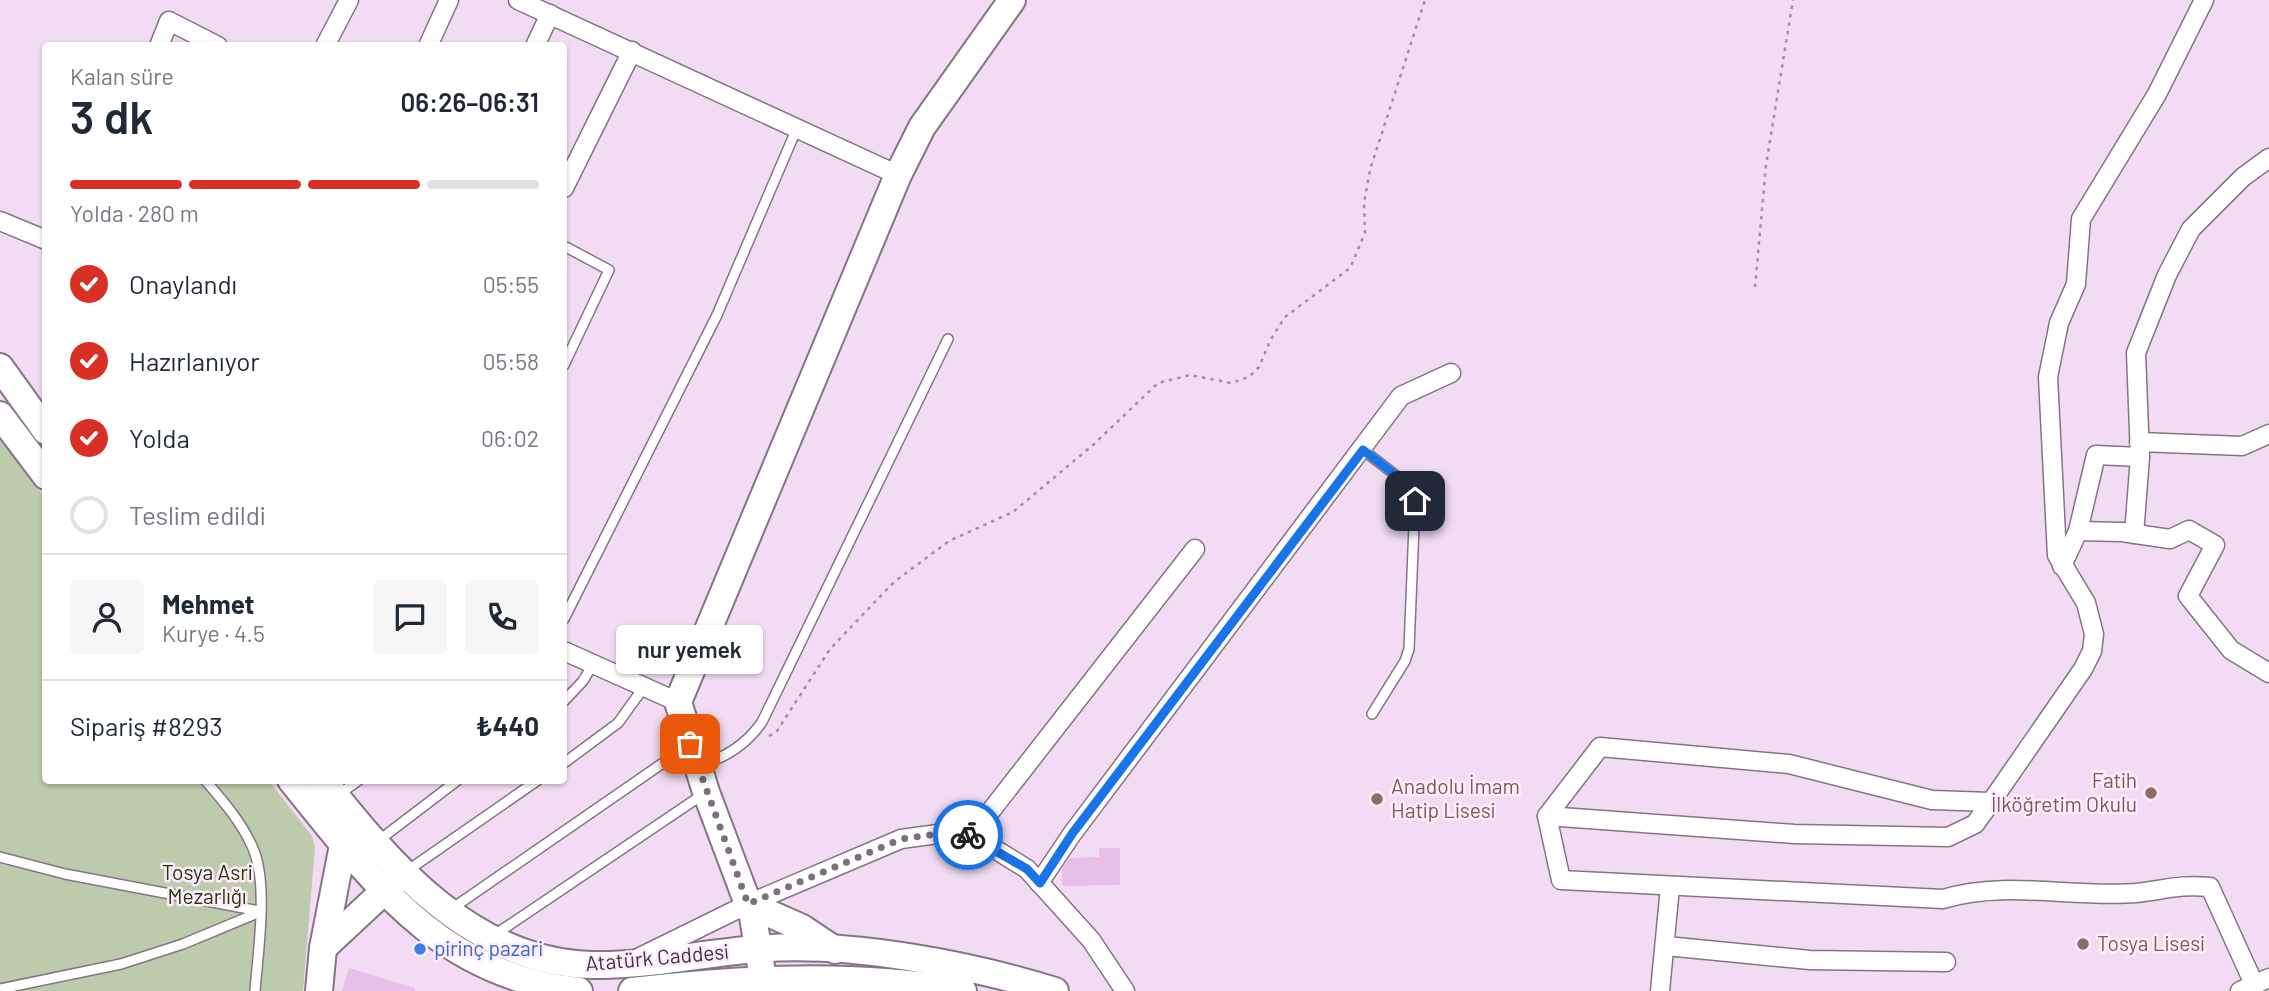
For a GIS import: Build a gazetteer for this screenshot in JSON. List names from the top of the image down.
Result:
{
  "streets": {
    "main road": ["Atatürk Caddesi"]
  },
  "parks": ["Tosya Asri Mezarlığı"],
  "places": [
    "nur yemek",
    "Fatih İlköğretim Okulu",
    "Anadolu İmam Hatip Lisesi",
    "Tosya Lisesi",
    "pirinç pazari"
  ],
  "page": {
    "heading": ["3 dk", "Kalan süre", "06:26–06:31"],
    "panel": [
      "Mehmet",
      "Kurye · 4.5",
      "Sipariş #8293",
      "₺440"
    ],
    "bar": "Yolda · 280 m",
    "list": [
      ["Onaylandı", "05:55"],
      ["Hazırlanıyor", "05:58"],
      ["Yolda", "06:02"],
      "Teslim edildi"
    ],
    "bubble": "nur yemek"
  }
}
